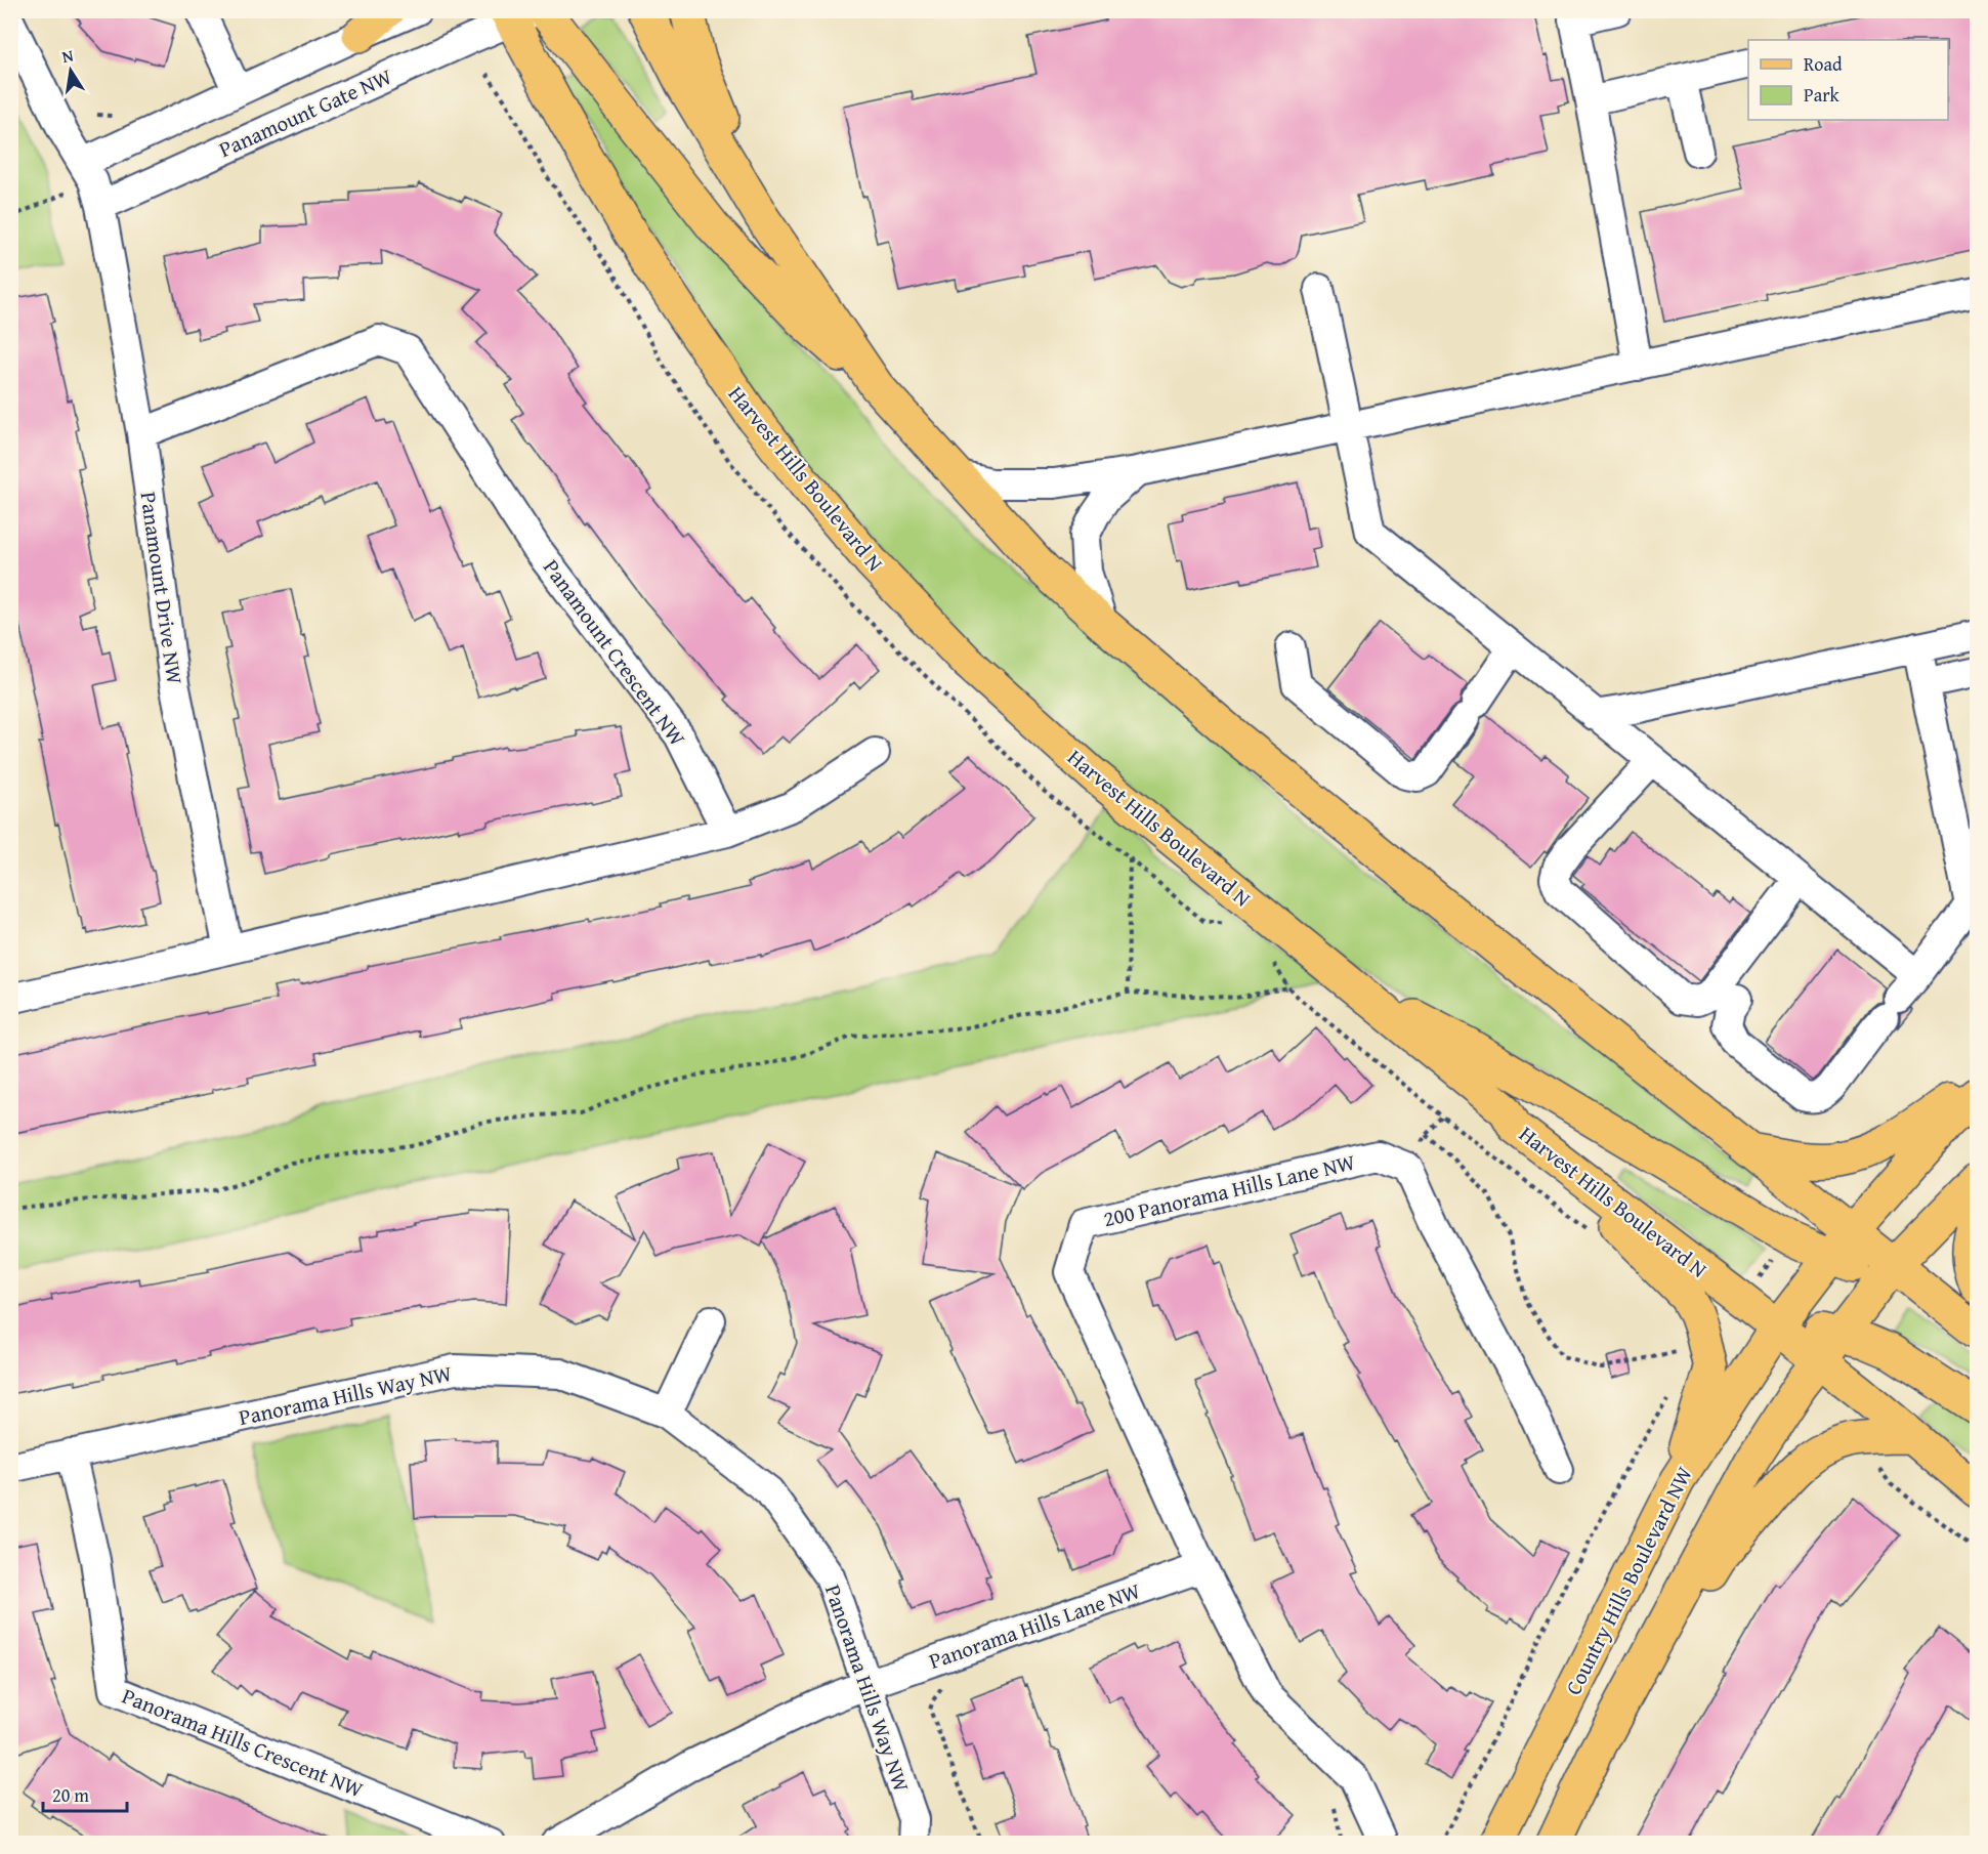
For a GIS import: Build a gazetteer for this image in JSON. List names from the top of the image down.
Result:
{
  "streets": {
    "main road": ["Harvest Hills Boulevard N", "Country Hills Boulevard NW"],
    "street": [
      "Panamount Gate NW",
      "Panamount Drive NW",
      "Panamount Crescent NW",
      "200 Panorama Hills Lane NW",
      "Panorama Hills Way NW",
      "Panorama Hills Lane NW",
      "Panorama Hills Crescent NW"
    ]
  },
  "crossings": [
    ["Panamount Gate NW", "Harvest Hills Boulevard N"],
    ["Panamount Gate NW", "Panamount Drive NW"],
    ["Harvest Hills Boulevard N", "Country Hills Boulevard NW"],
    ["Panamount Drive NW", "Panamount Crescent NW"],
    ["200 Panorama Hills Lane NW", "Panorama Hills Lane NW"],
    ["Panorama Hills Way NW", "Panorama Hills Lane NW"],
    ["Panorama Hills Way NW", "Panorama Hills Crescent NW"]
  ],
  "legend": ["Road", "Park"],
  "scale_bar": "20 m",
  "north": "top"
}
